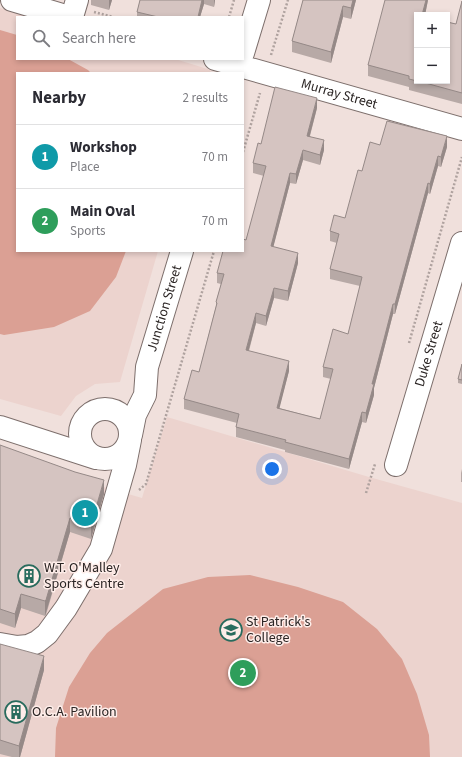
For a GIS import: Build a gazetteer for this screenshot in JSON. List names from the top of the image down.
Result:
{
  "streets": {
    "street": ["Murray Street", "Junction Street", "Duke Street"]
  },
  "places": {
    "building": ["W.T. O'Malley Sports Centre", "O.C.A. Pavilion"],
    "school or university": ["St Patrick's College"]
  },
  "page": {
    "map_buttons": ["+", "−"],
    "search": "Search here",
    "heading": ["Nearby", "2 results"],
    "list": [
      {
        "mark": "1",
        "name": "Workshop",
        "note": "Place",
        "value": "70 m"
      },
      {
        "mark": "2",
        "name": "Main Oval",
        "note": "Sports",
        "value": "70 m"
      }
    ],
    "pins": ["1", "2"]
  }
}
